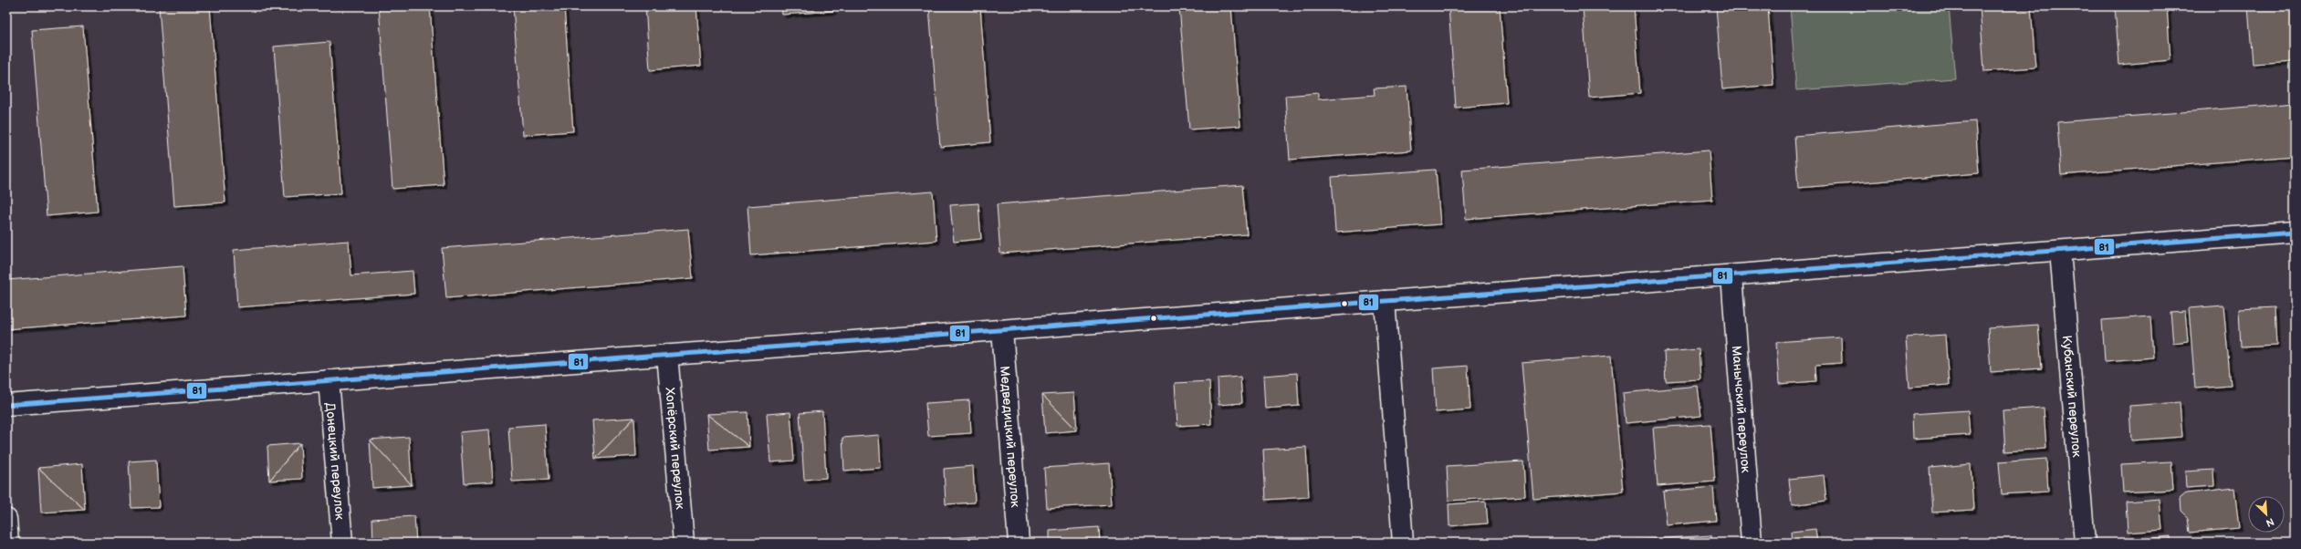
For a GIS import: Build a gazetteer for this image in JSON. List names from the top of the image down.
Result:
{
  "streets": {
    "main road": [
      "Кубанский переулок",
      "Манычский переулок",
      "Медведицкий переулок",
      "Хопёрский переулок",
      "Донецкий переулок"
    ]
  },
  "lines": ["transit line 81"],
  "north": "bottom right"
}
